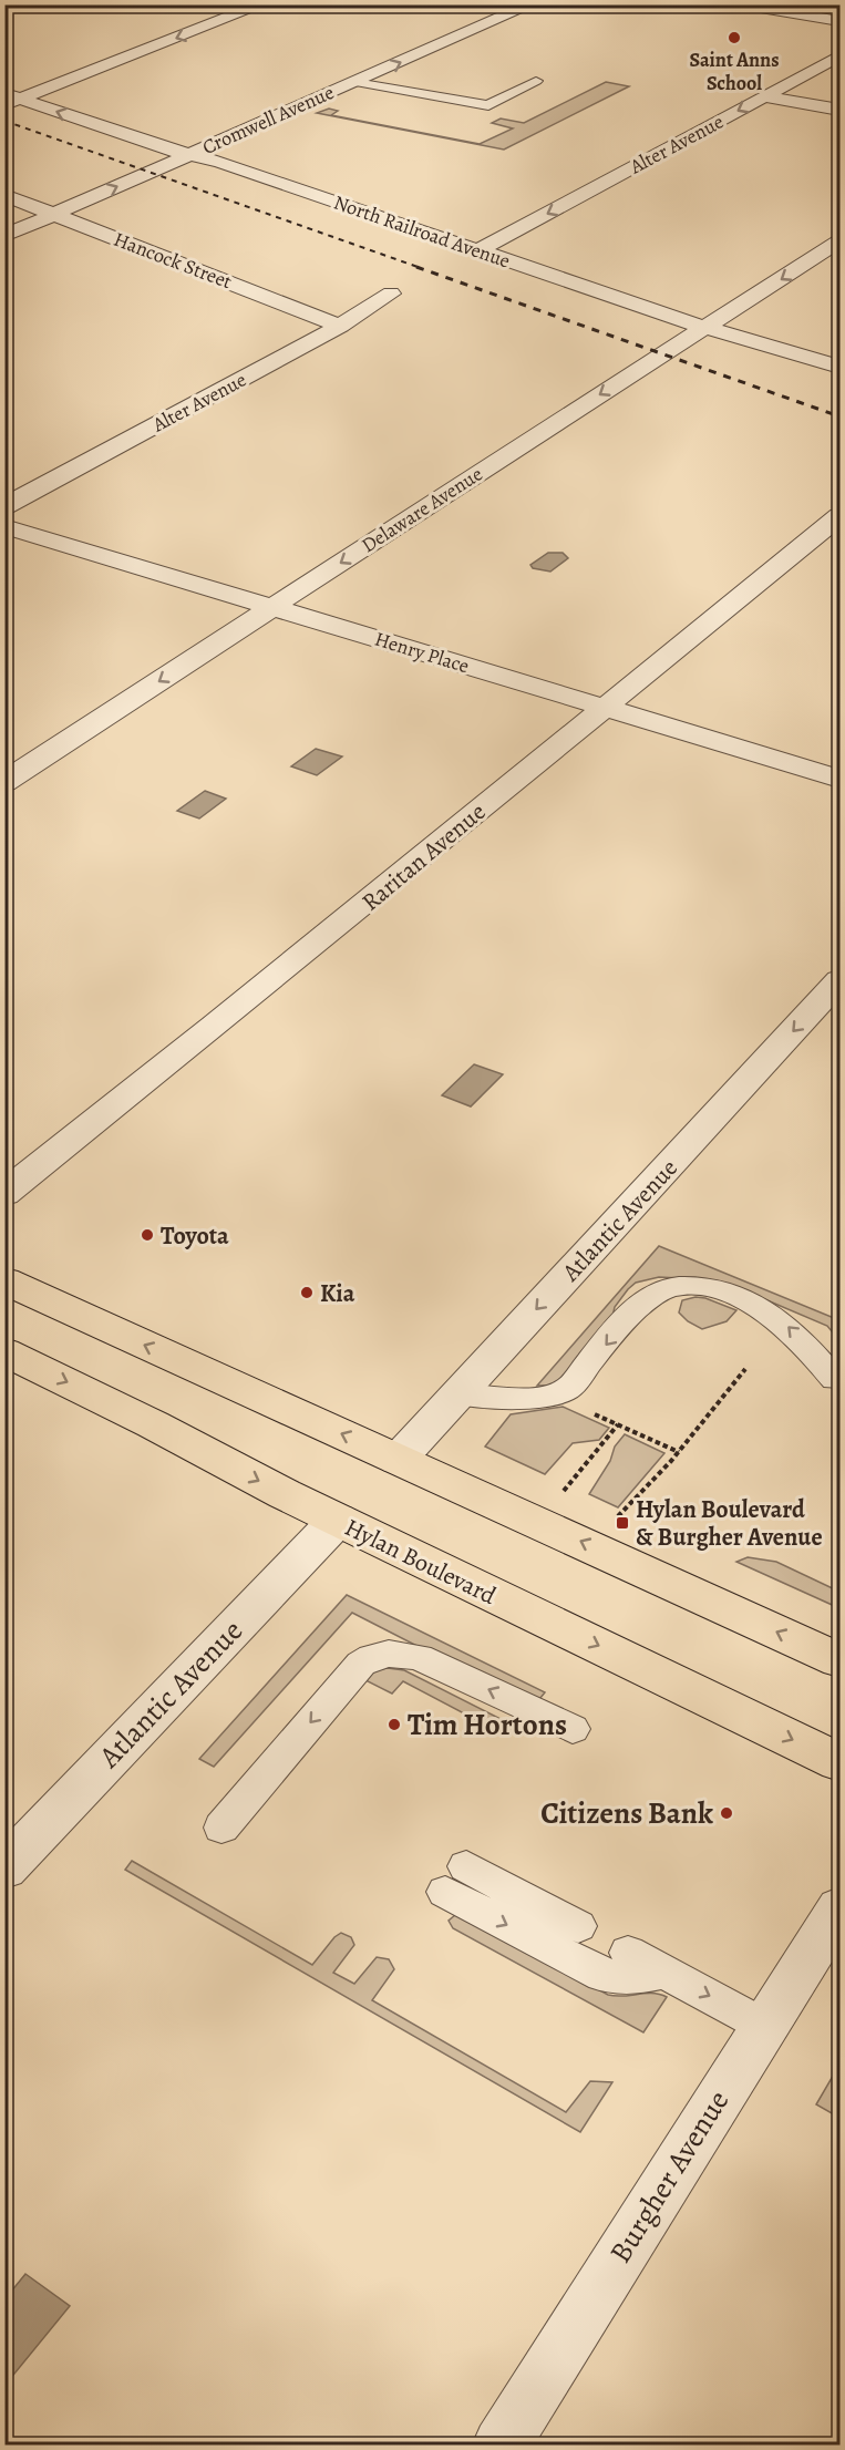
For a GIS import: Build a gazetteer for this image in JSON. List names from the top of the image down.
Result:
{
  "streets": {
    "main road": ["Hylan Boulevard"],
    "street": [
      "Cromwell Avenue",
      "Alter Avenue",
      "North Railroad Avenue",
      "Hancock Street",
      "Delaware Avenue",
      "Henry Place",
      "Raritan Avenue",
      "Atlantic Avenue",
      "Burgher Avenue"
    ]
  },
  "crossings": [
    ["Cromwell Avenue", "North Railroad Avenue"],
    ["Cromwell Avenue", "Hancock Street"],
    ["Alter Avenue", "North Railroad Avenue"],
    ["Alter Avenue", "Hancock Street"],
    ["North Railroad Avenue", "Delaware Avenue"],
    ["Delaware Avenue", "Henry Place"],
    ["Henry Place", "Raritan Avenue"],
    ["Atlantic Avenue", "Hylan Boulevard"]
  ],
  "one_way": ["Alter Avenue", "Delaware Avenue", "Atlantic Avenue"],
  "places": {
    "other": [
      "Saint Anns School",
      "Toyota",
      "Kia",
      "Tim Hortons",
      "Citizens Bank"
    ],
    "transit": ["Hylan Boulevard & Burgher Avenue"]
  }
}
